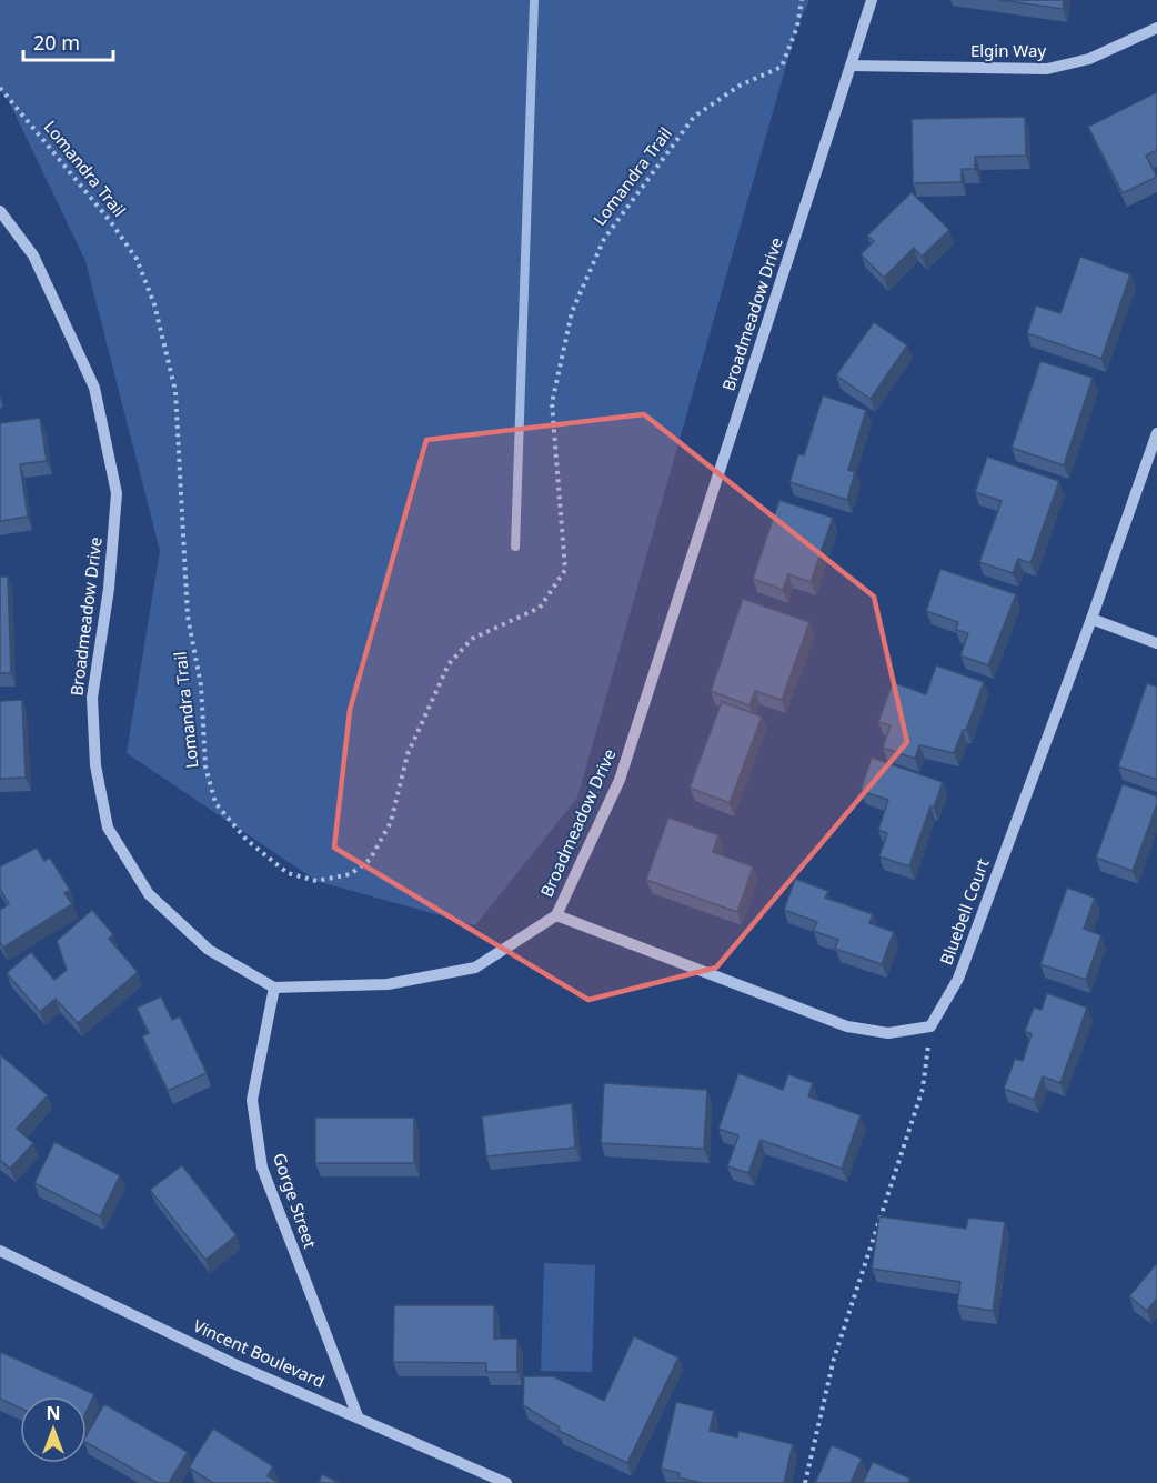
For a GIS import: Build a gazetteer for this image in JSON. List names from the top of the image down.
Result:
{
  "streets": {
    "street": [
      "Elgin Way",
      "Broadmeadow Drive",
      "Bluebell Court",
      "Gorge Street",
      "Vincent Boulevard"
    ],
    "path": ["Lomandra Trail"]
  },
  "crossings": [
    ["Elgin Way", "Broadmeadow Drive"],
    ["Broadmeadow Drive", "Gorge Street"],
    ["Gorge Street", "Vincent Boulevard"]
  ],
  "scale_bar": "20 m",
  "north": "top"
}
